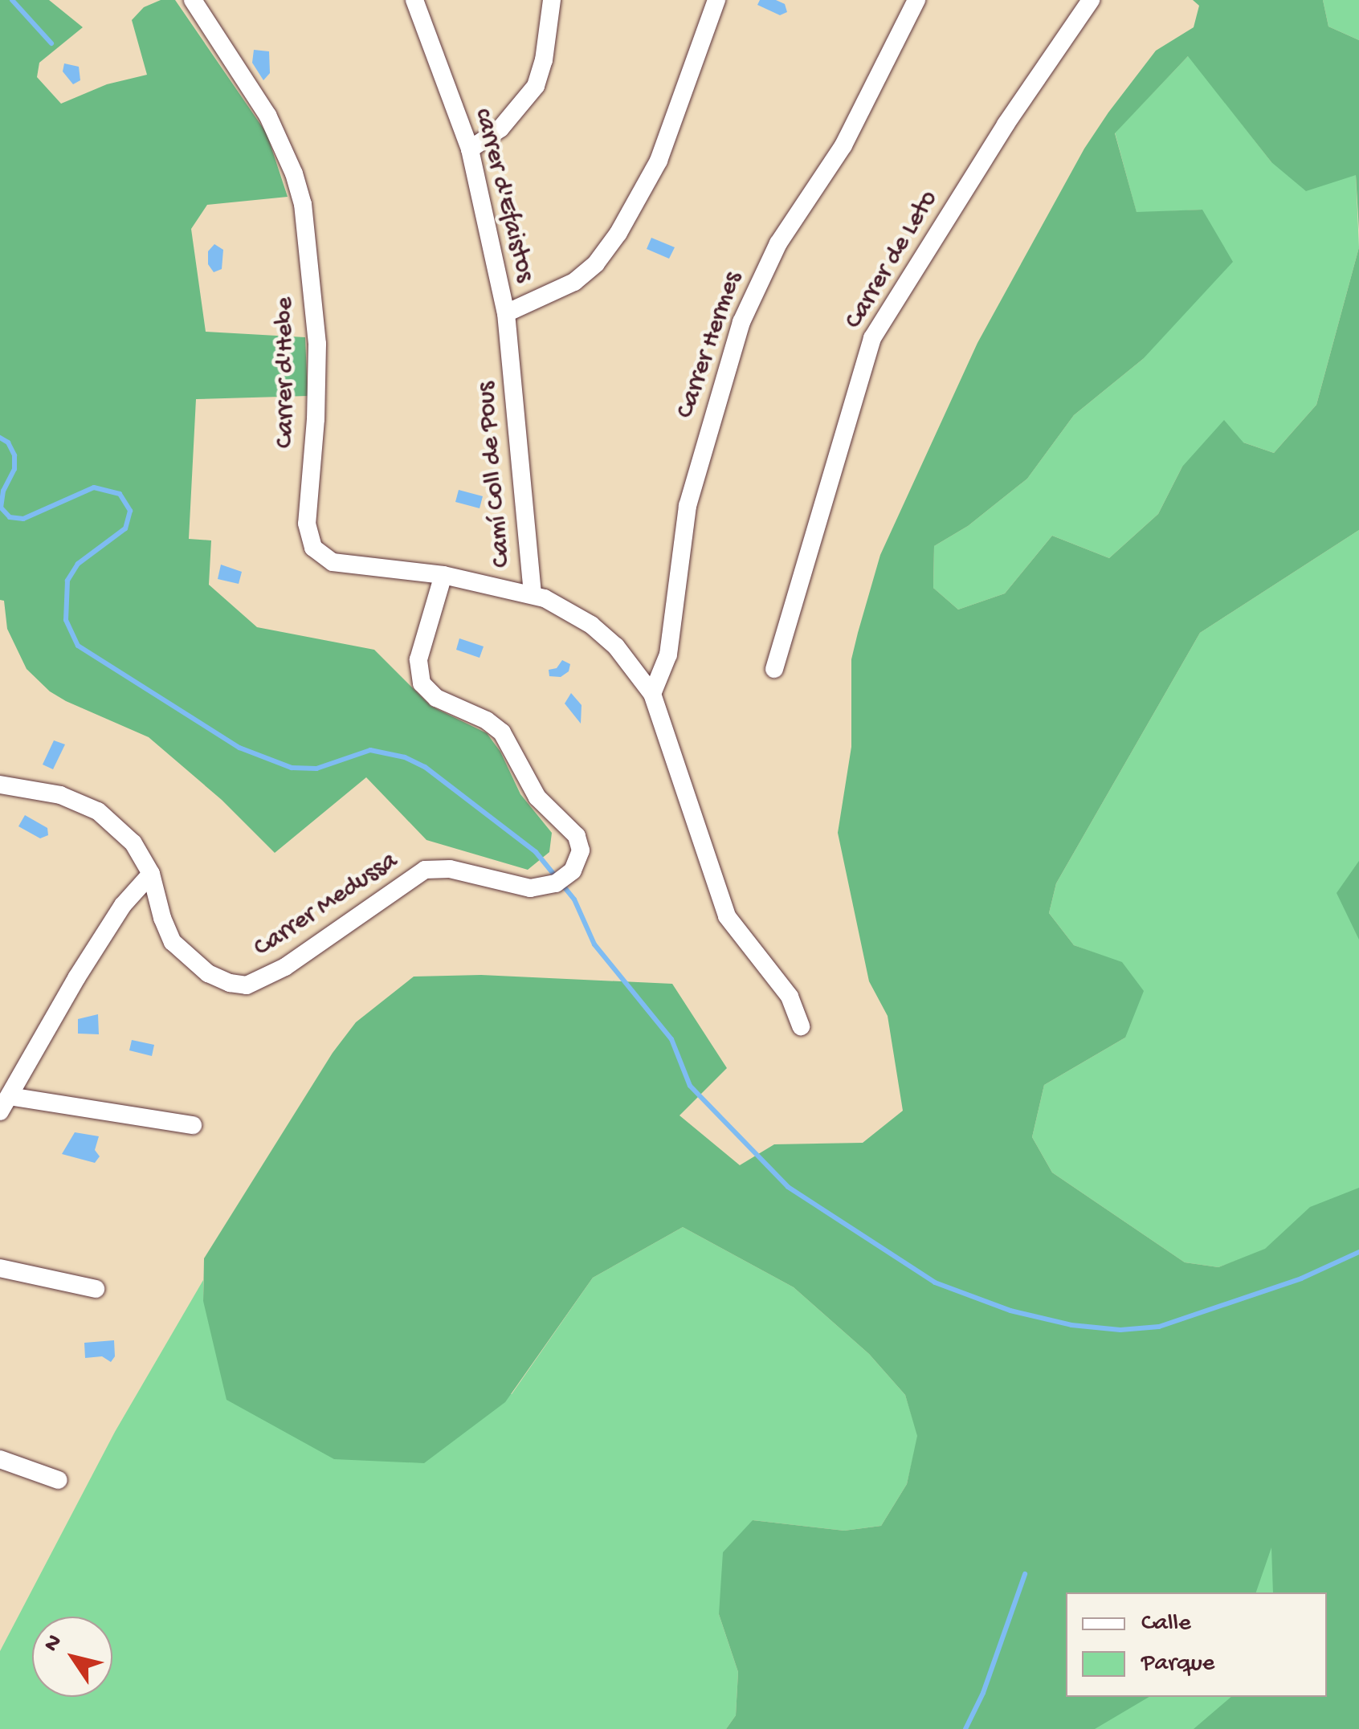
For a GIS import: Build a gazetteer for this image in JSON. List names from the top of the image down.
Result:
{
  "streets": {
    "street": [
      "carrer d'Efaistos",
      "Carrer de Leto",
      "Carrer Hermes",
      "Carrer d'Hebe",
      "Camí Coll de Pous",
      "Carrer Medussa"
    ]
  },
  "crossings": [
    ["carrer d'Efaistos", "Camí Coll de Pous"],
    ["Carrer Hermes", "Camí Coll de Pous"],
    ["Carrer d'Hebe", "Camí Coll de Pous"],
    ["Carrer d'Hebe", "Carrer Medussa"]
  ],
  "legend": ["Calle", "Parque"],
  "north": "top left"
}
